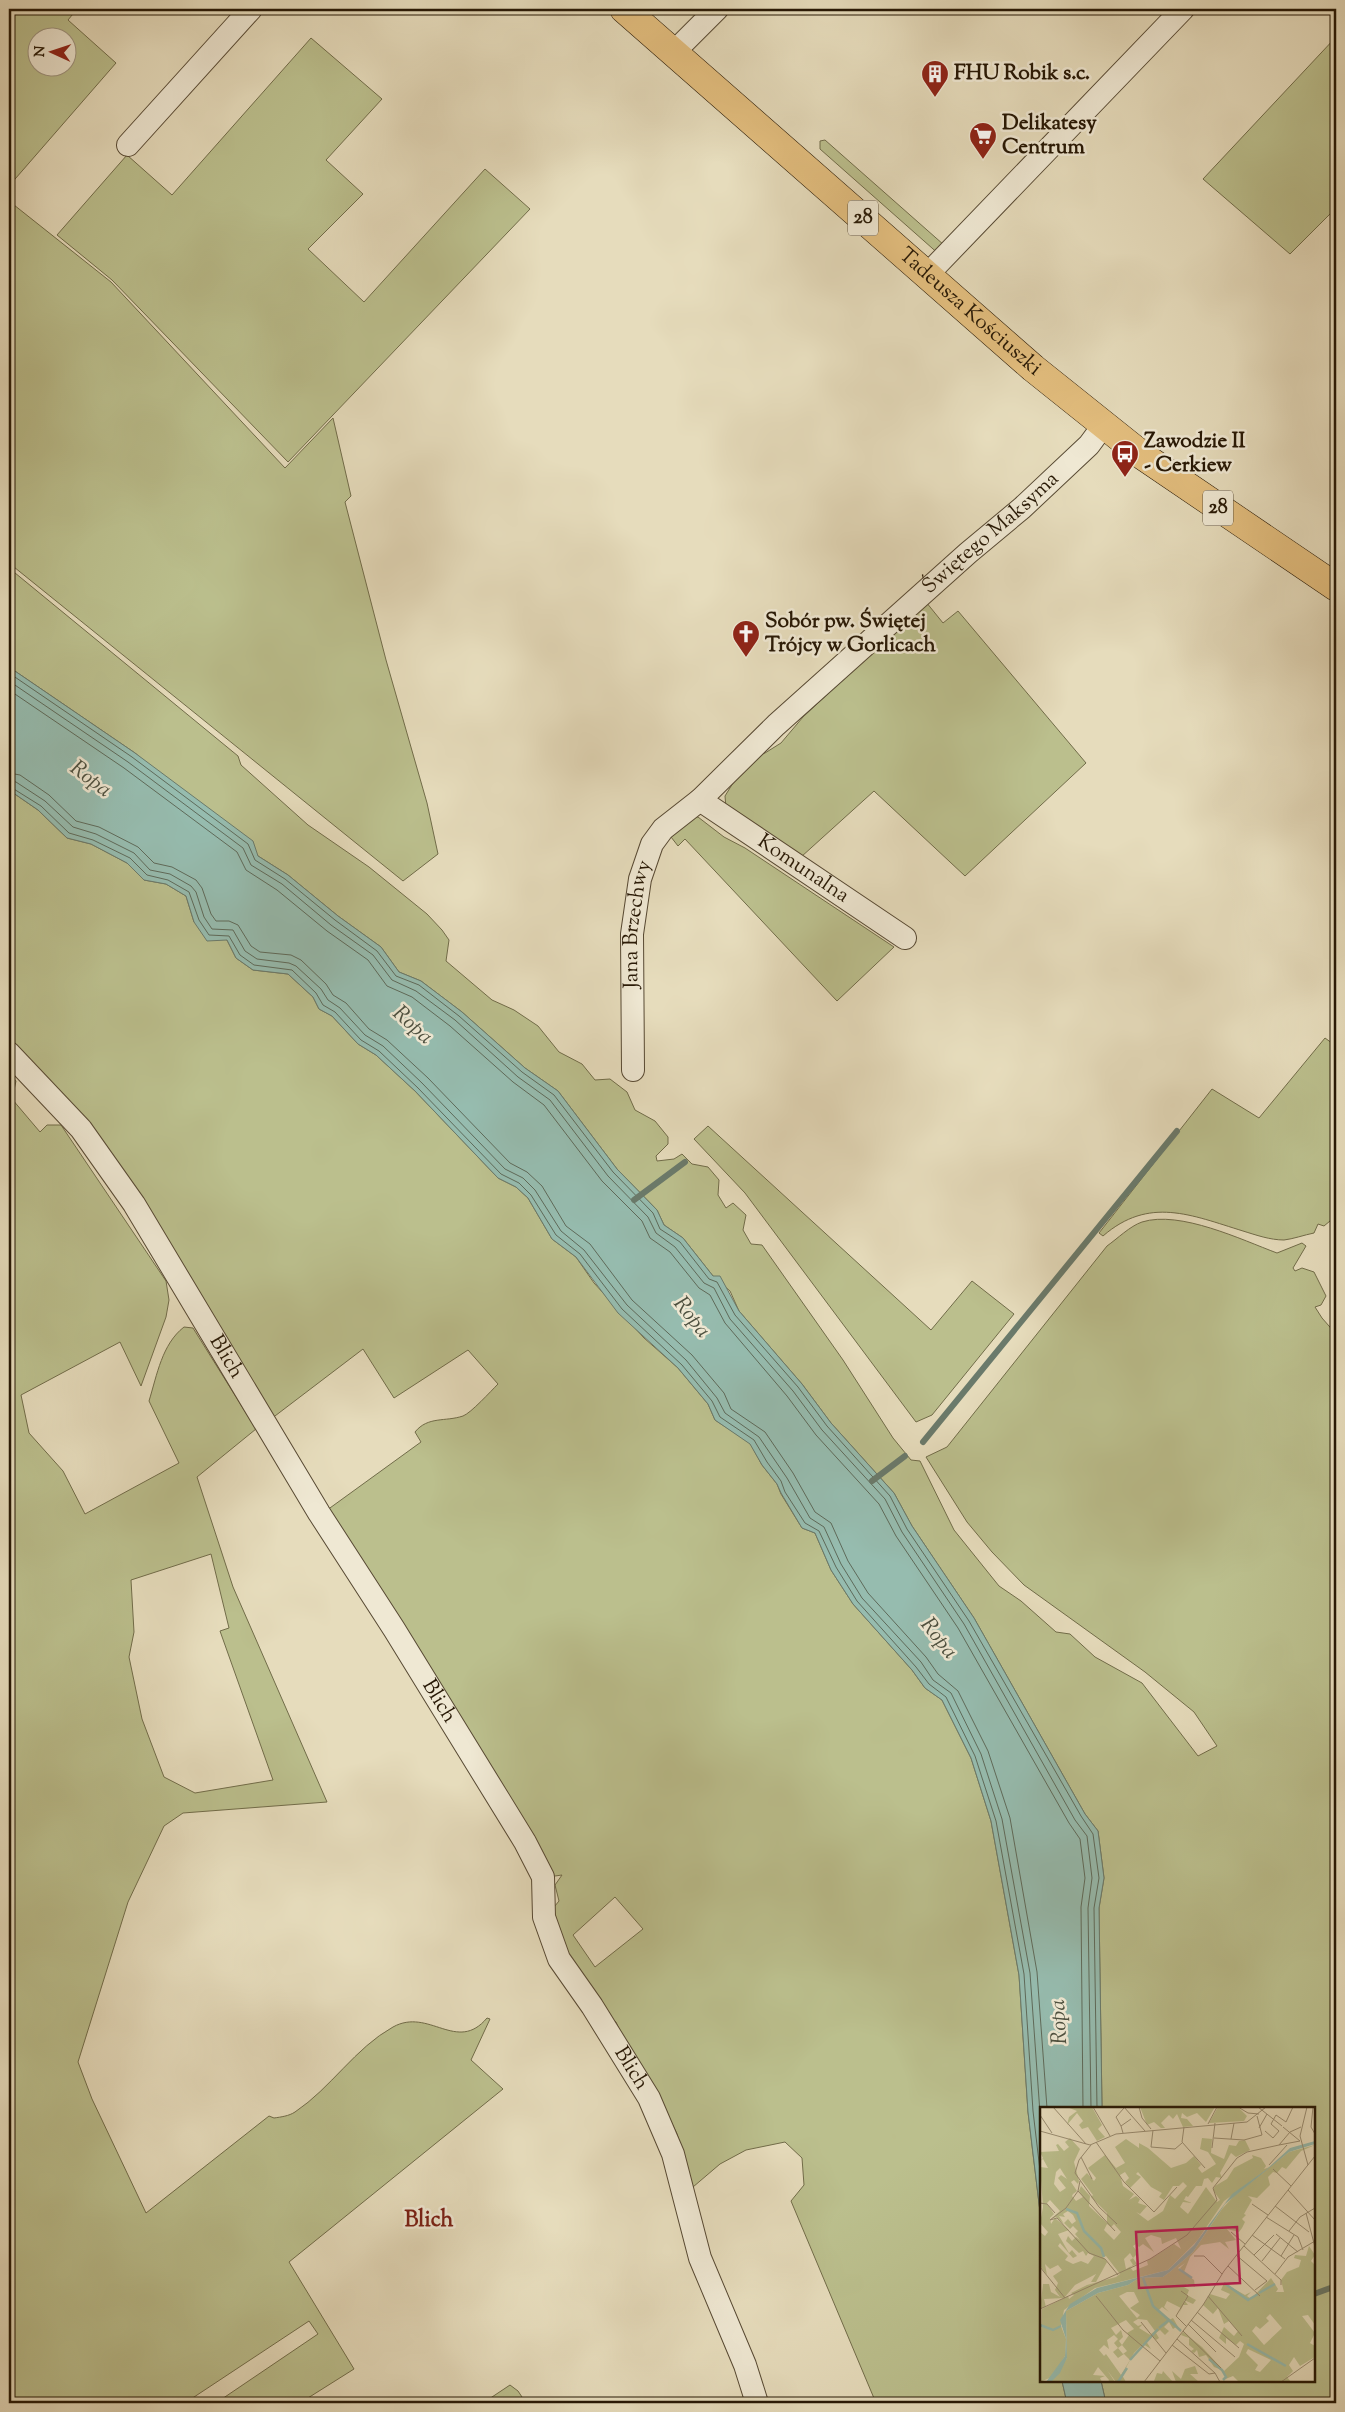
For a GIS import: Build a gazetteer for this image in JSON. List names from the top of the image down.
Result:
{
  "streets": {
    "main road": ["28", "Tadeusza Kościuszki"],
    "street": [
      "Świętego Maksyma",
      "Komunalna",
      "Jana Brzechwy",
      "Blich"
    ]
  },
  "crossings": [
    ["Tadeusza Kościuszki", "Świętego Maksyma"],
    ["Świętego Maksyma", "Komunalna"],
    ["Świętego Maksyma", "Jana Brzechwy"],
    ["Komunalna", "Jana Brzechwy"]
  ],
  "districts": ["Blich"],
  "water": ["Ropa"],
  "places": {
    "building": ["FHU Robik s.c."],
    "supermarket": ["Delikatesy Centrum"],
    "bus stop": ["Zawodzie II - Cerkiew"],
    "church": ["Sobór pw. Świętej Trójcy w Gorlicach"]
  },
  "north": "left"
}
